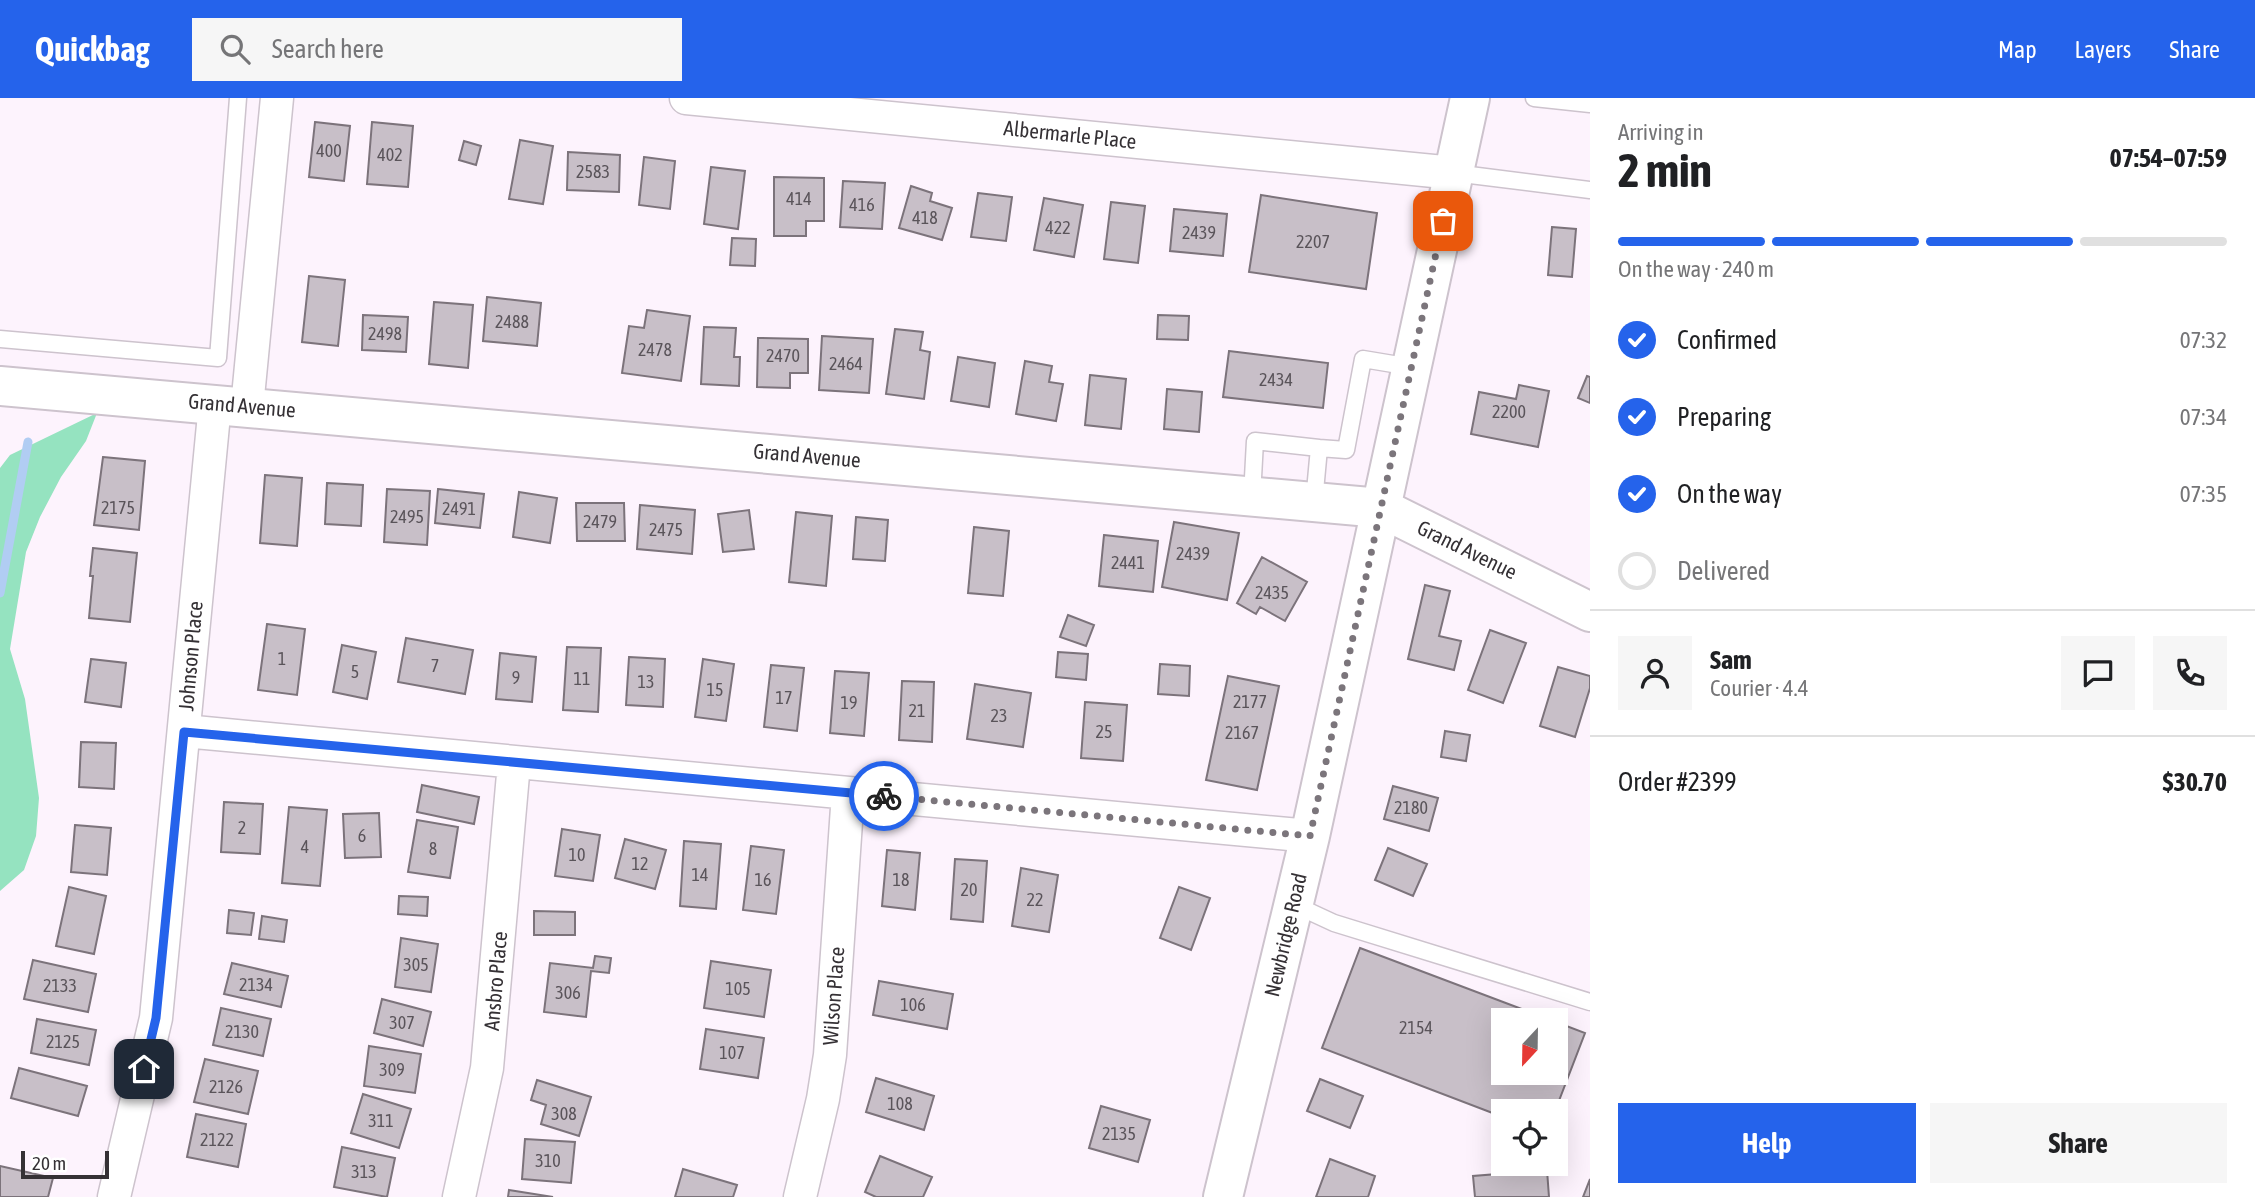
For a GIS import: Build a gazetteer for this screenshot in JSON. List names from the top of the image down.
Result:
{
  "streets": {
    "street": [
      "Albermarle Place",
      "Grand Avenue",
      "Johnson Place",
      "Newbridge Road",
      "Ansbro Place",
      "Wilson Place"
    ]
  },
  "crossings": [
    ["Albermarle Place", "Newbridge Road"],
    ["Grand Avenue", "Johnson Place"],
    ["Grand Avenue", "Newbridge Road"]
  ],
  "house_numbers": [
    "400",
    "402",
    "2583",
    "414",
    "416",
    "418",
    "422",
    "2439",
    "2207",
    "2488",
    "2498",
    "2478",
    "2470",
    "2464",
    "2434",
    "2200",
    "2175",
    "2491",
    "2495",
    "2479",
    "2475",
    "2439",
    "2441",
    "2435",
    "1",
    "7",
    "5",
    "9",
    "11",
    "13",
    "15",
    "17",
    "2177",
    "19",
    "21",
    "23",
    "25",
    "2167",
    "2180",
    "2",
    "6",
    "4",
    "8",
    "10",
    "12",
    "14",
    "16",
    "18",
    "20",
    "22",
    "305",
    "2134",
    "2133",
    "105",
    "306",
    "106",
    "307",
    "2154",
    "2130",
    "2125",
    "107",
    "309",
    "2126",
    "108",
    "308",
    "311",
    "2135",
    "2122",
    "310",
    "313"
  ],
  "scale_bar": "20 m",
  "north": "bottom",
  "page": {
    "header": "Quickbag",
    "search": "Search here",
    "nav": ["Map", "Layers", "Share"],
    "heading": ["2 min", "Arriving in", "07:54–07:59"],
    "panel": [
      "Sam",
      "Courier · 4.4",
      "Order #2399",
      "$30.70"
    ],
    "bar": "On the way · 240 m",
    "list": [
      ["Confirmed", "07:32"],
      ["Preparing", "07:34"],
      ["On the way", "07:35"],
      "Delivered"
    ],
    "buttons": ["Help", "Share"],
    "scale": "20 m"
  }
}
